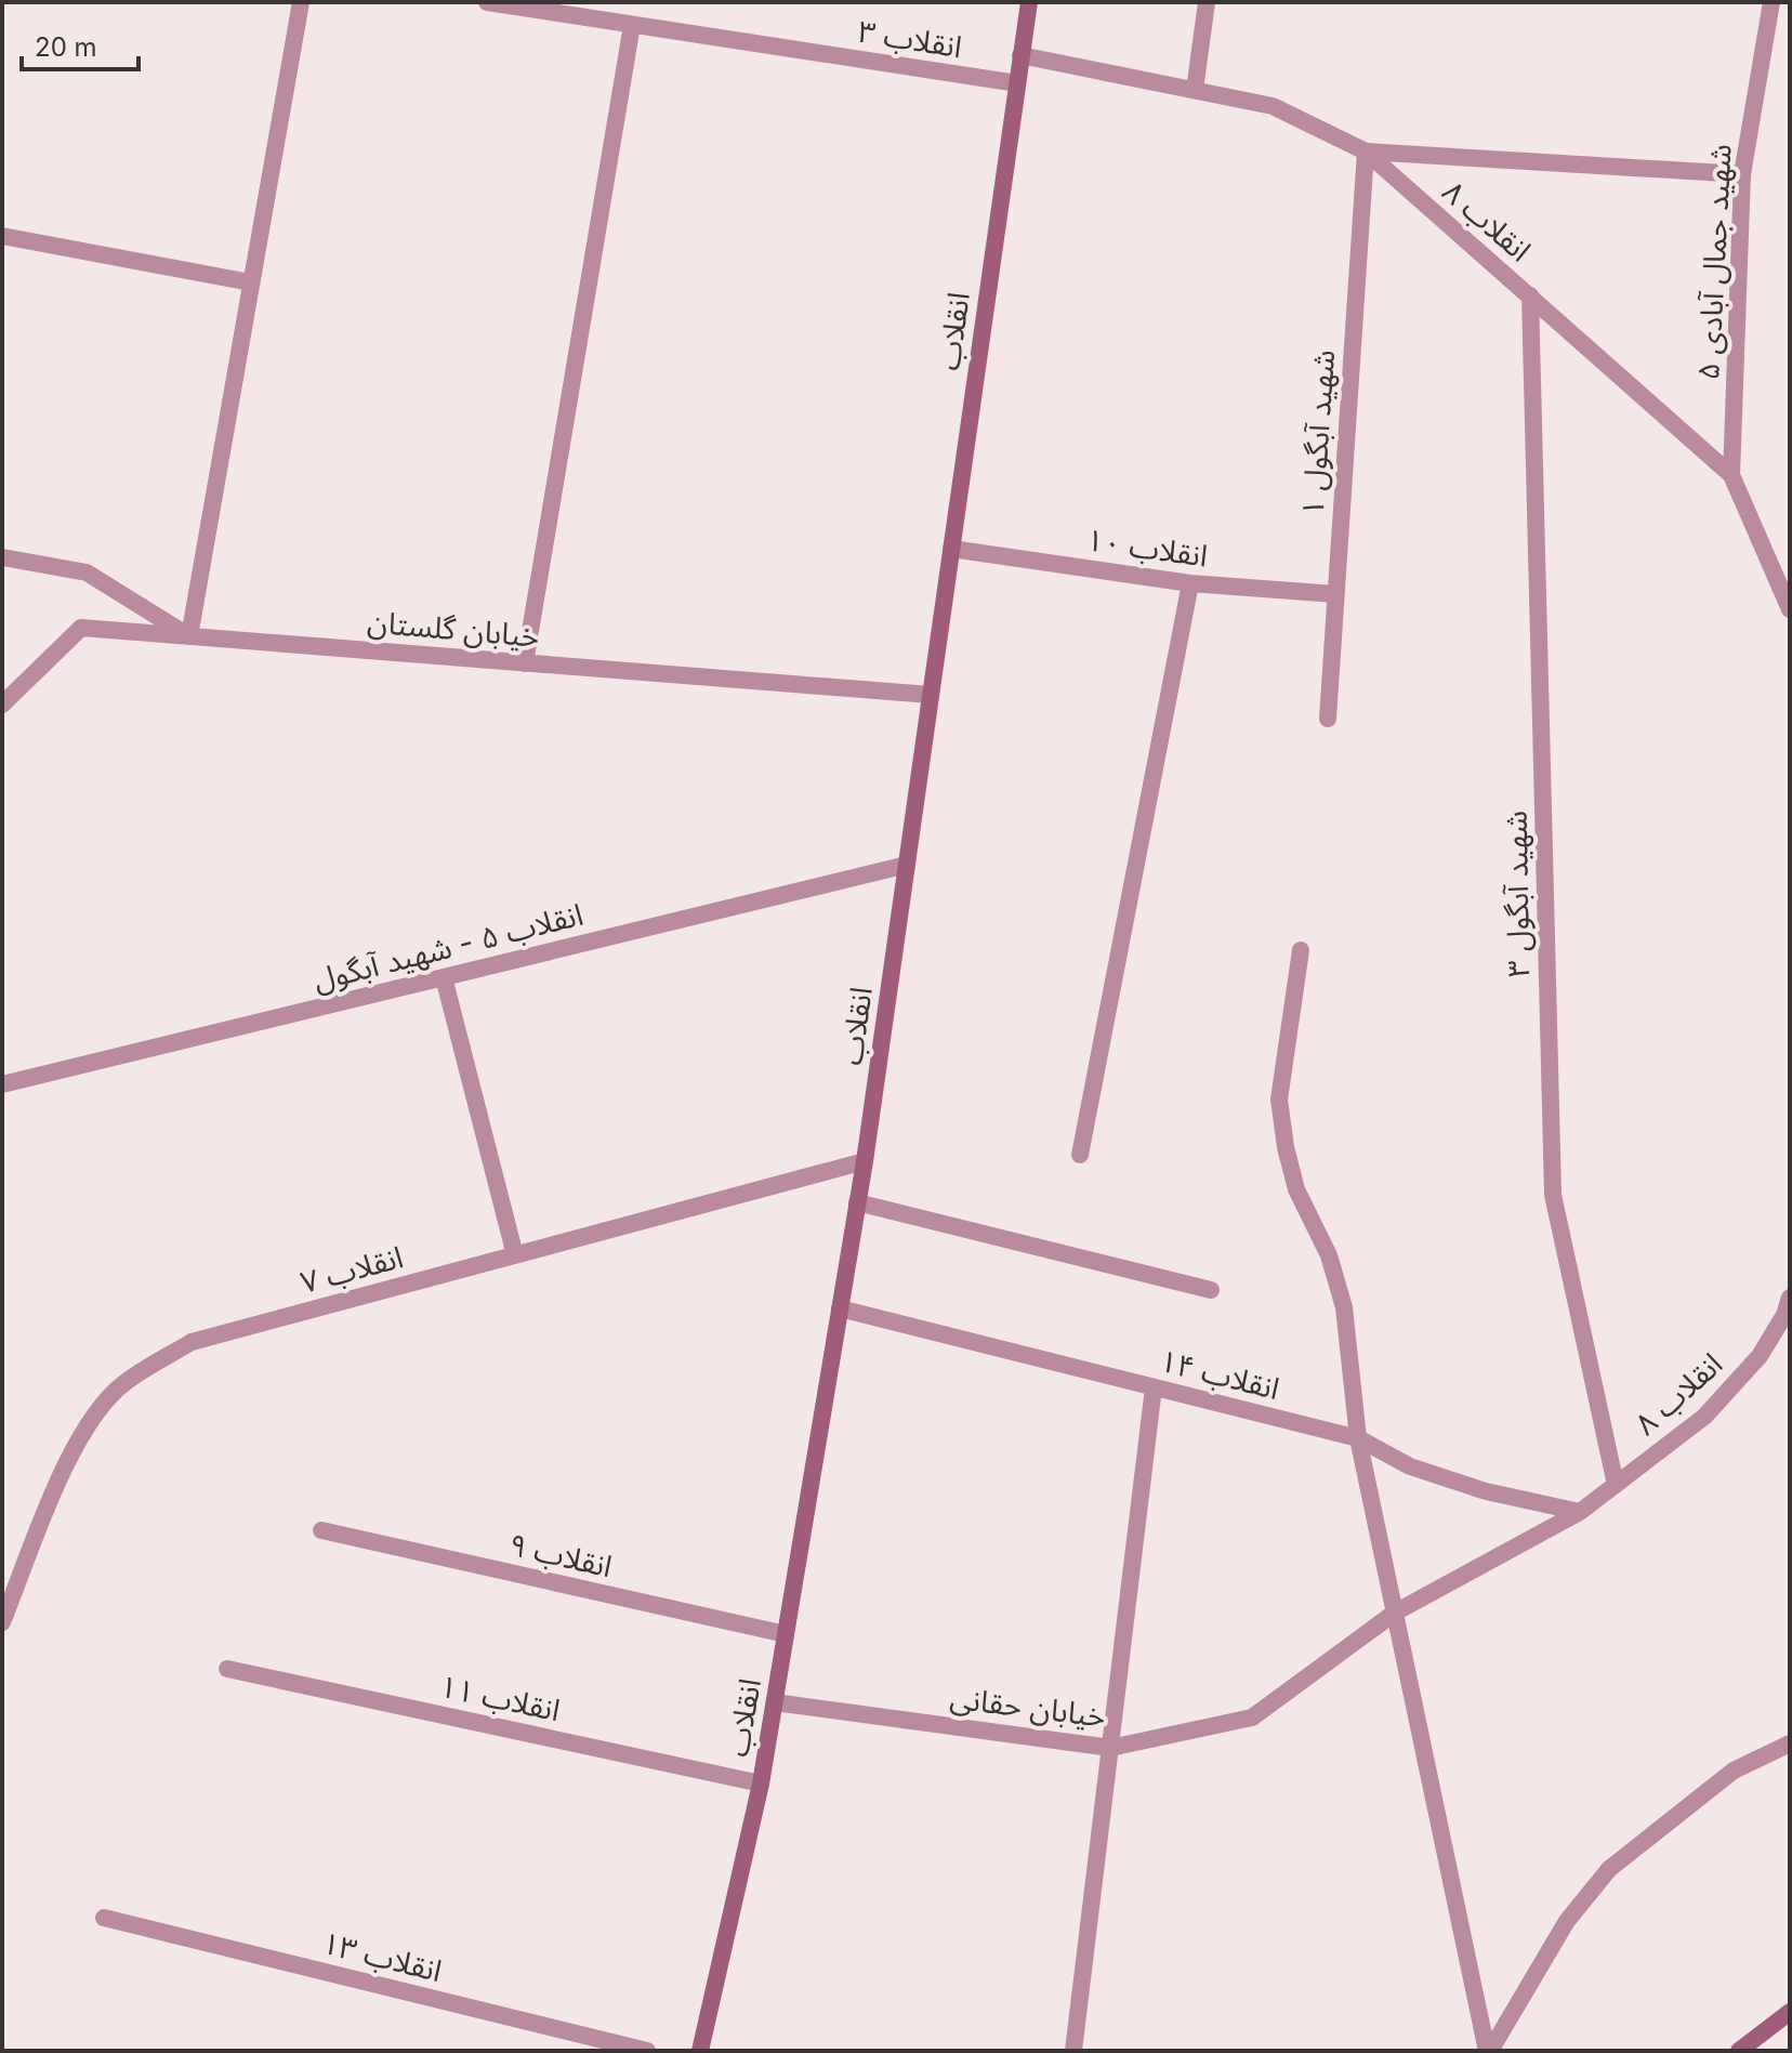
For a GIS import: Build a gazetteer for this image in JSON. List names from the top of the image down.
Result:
{
  "streets": {
    "street": [
      "انقلاب ۳",
      "انقلاب ۸",
      "شهید جمال آبادی ۵",
      "انقلاب",
      "شهید آبگول ۱",
      "انقلاب ۱۰",
      "خیابان گلستان",
      "شهید آبگول ۳",
      "انقلاب ۵ - شهید آبگول",
      "انقلاب ۷",
      "انقلاب ۱۴",
      "انقلاب ۹",
      "انقلاب ۱۱",
      "خیابان حقانی",
      "انقلاب ۱۳"
    ]
  },
  "crossings": [
    ["انقلاب ۳", "انقلاب"],
    ["انقلاب ۸", "شهید جمال آبادی ۵"],
    ["انقلاب ۸", "انقلاب"],
    ["انقلاب ۸", "شهید آبگول ۱"],
    ["انقلاب ۸", "شهید آبگول ۳"],
    ["انقلاب ۸", "انقلاب ۱۴"],
    ["انقلاب ۸", "خیابان حقانی"],
    ["انقلاب", "انقلاب ۱۰"],
    ["انقلاب", "خیابان گلستان"],
    ["انقلاب", "انقلاب ۵ - شهید آبگول"],
    ["انقلاب", "انقلاب ۷"],
    ["انقلاب", "انقلاب ۱۴"],
    ["انقلاب", "انقلاب ۹"],
    ["انقلاب", "انقلاب ۱۱"],
    ["انقلاب", "خیابان حقانی"],
    ["شهید آبگول ۱", "انقلاب ۱۰"],
    ["انقلاب ۱۴", "خیابان حقانی"]
  ],
  "scale_bar": "20 m"
}
